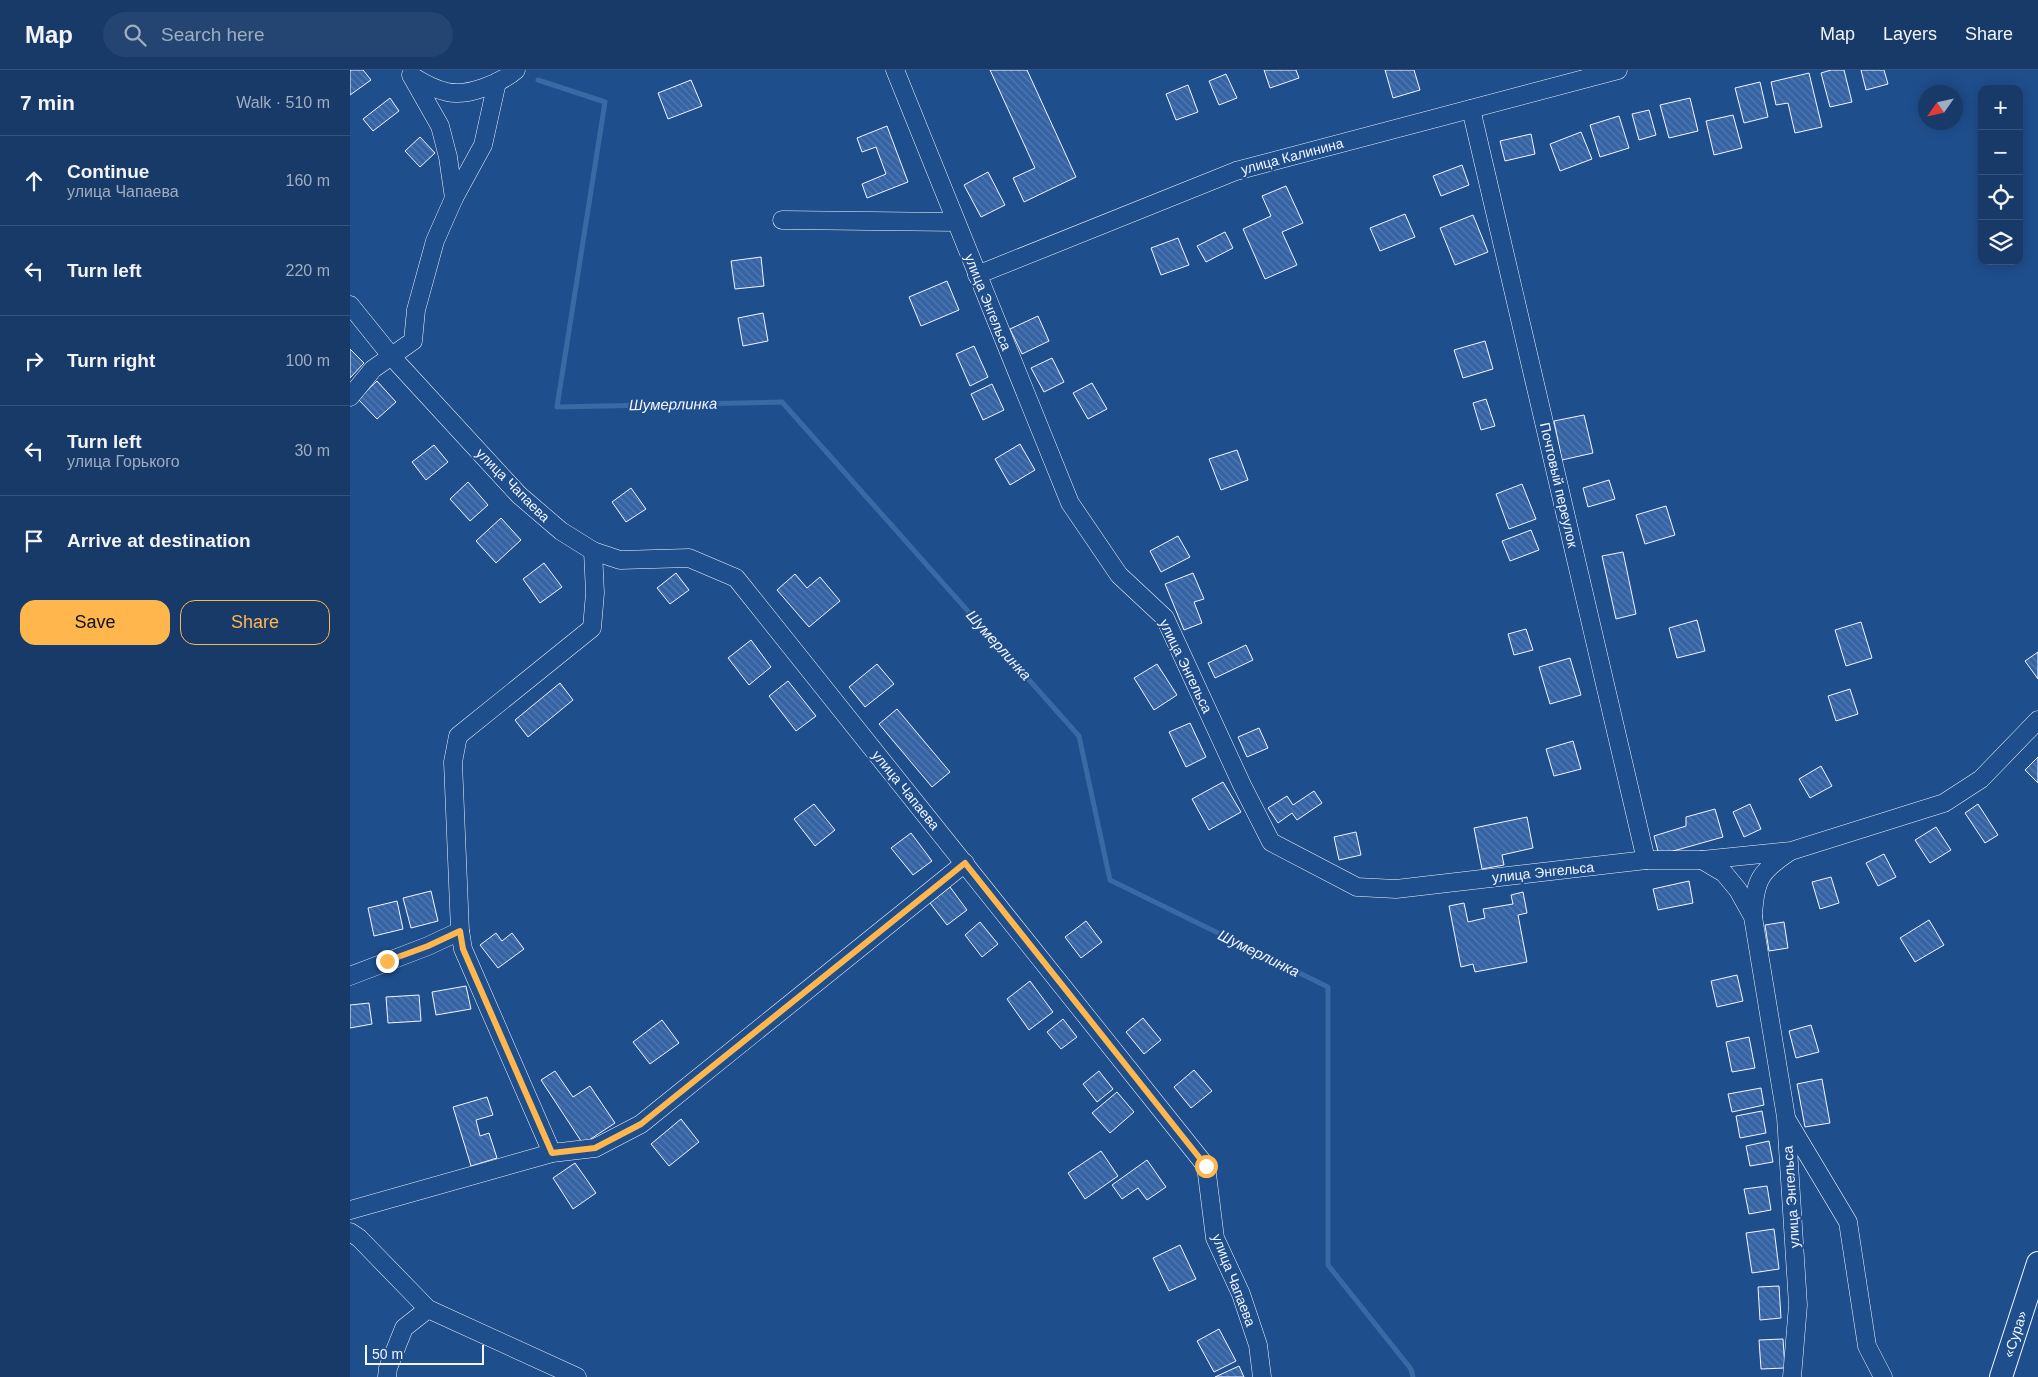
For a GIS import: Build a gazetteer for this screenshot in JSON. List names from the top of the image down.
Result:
{
  "streets": {
    "main road": ["«Сура»"],
    "street": [
      "улица Калинина",
      "улица Энгельса",
      "улица Чапаева",
      "Почтовый переулок"
    ]
  },
  "crossings": [
    ["улица Калинина", "улица Энгельса"],
    ["улица Калинина", "Почтовый переулок"],
    ["улица Энгельса", "Почтовый переулок"]
  ],
  "water": ["Шумерлинка"],
  "scale_bar": "50 m",
  "north": "bottom left",
  "page": {
    "header": "Map",
    "search": "Search here",
    "nav": ["Map", "Layers", "Share"],
    "heading": ["7 min", "Walk · 510 m"],
    "map_buttons": ["+", "−"],
    "list": [
      ["Continue", "улица Чапаева", "160 m"],
      ["Turn left", "220 m"],
      ["Turn right", "100 m"],
      ["Turn left", "улица Горького", "30 m"],
      "Arrive at destination"
    ],
    "buttons": ["Save", "Share"],
    "scale": "50 m"
  }
}
